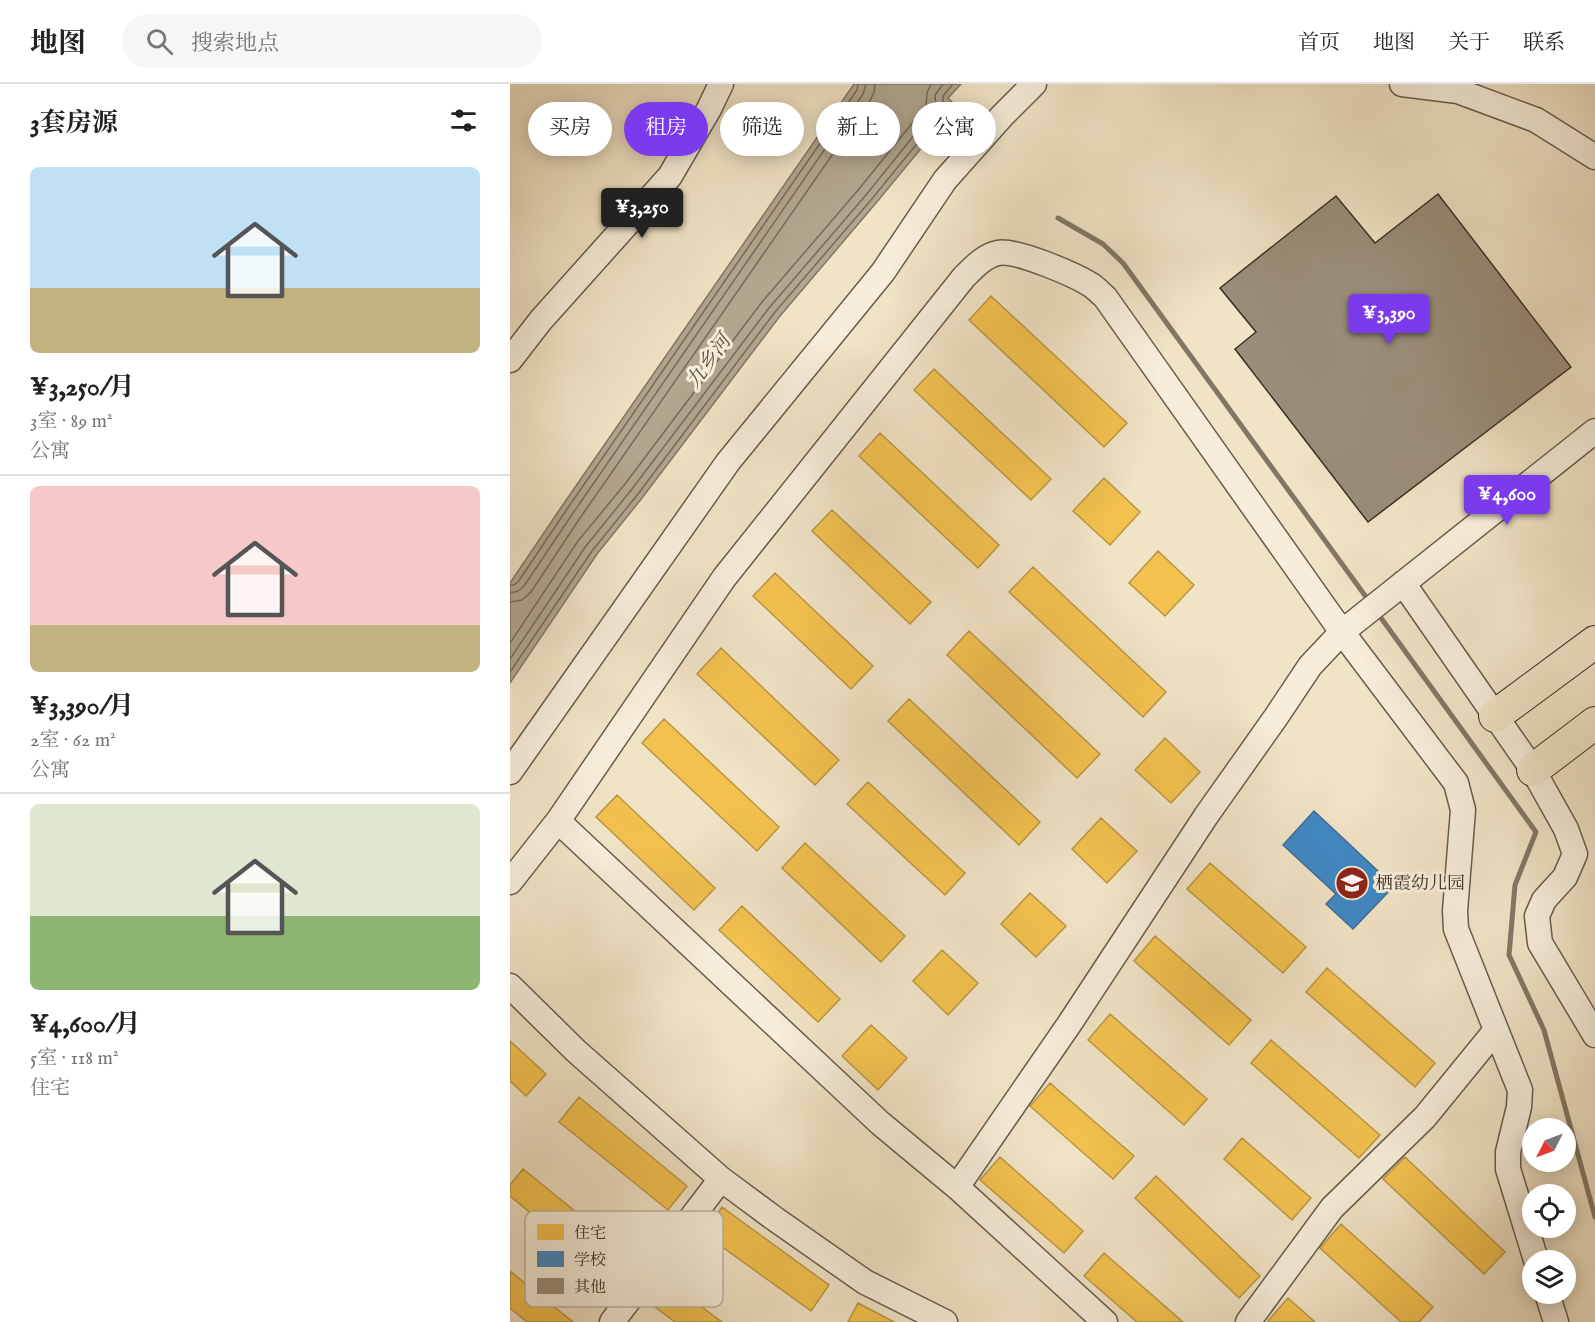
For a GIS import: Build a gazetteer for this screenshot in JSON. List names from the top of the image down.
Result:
{
  "water": ["九乡河"],
  "places": {
    "school or university": ["栖霞幼儿园"]
  },
  "legend": ["住宅", "学校", "其他"],
  "north": "bottom left",
  "page": {
    "header": "地图",
    "search": "搜索地点",
    "nav": [
      "首页",
      "地图",
      "关于",
      "联系"
    ],
    "heading": "3套房源",
    "chip": [
      "买房",
      "租房",
      "筛选",
      "新上",
      "公寓"
    ],
    "list": [
      {
        "name": "¥3,250/月",
        "note": "3室 · 89 m² · 公寓"
      },
      {
        "name": "¥3,390/月",
        "note": "2室 · 62 m² · 公寓"
      },
      {
        "name": "¥4,600/月",
        "note": "5室 · 118 m² · 住宅"
      }
    ],
    "price": ["¥3,250", "¥3,390", "¥4,600"]
  }
}
